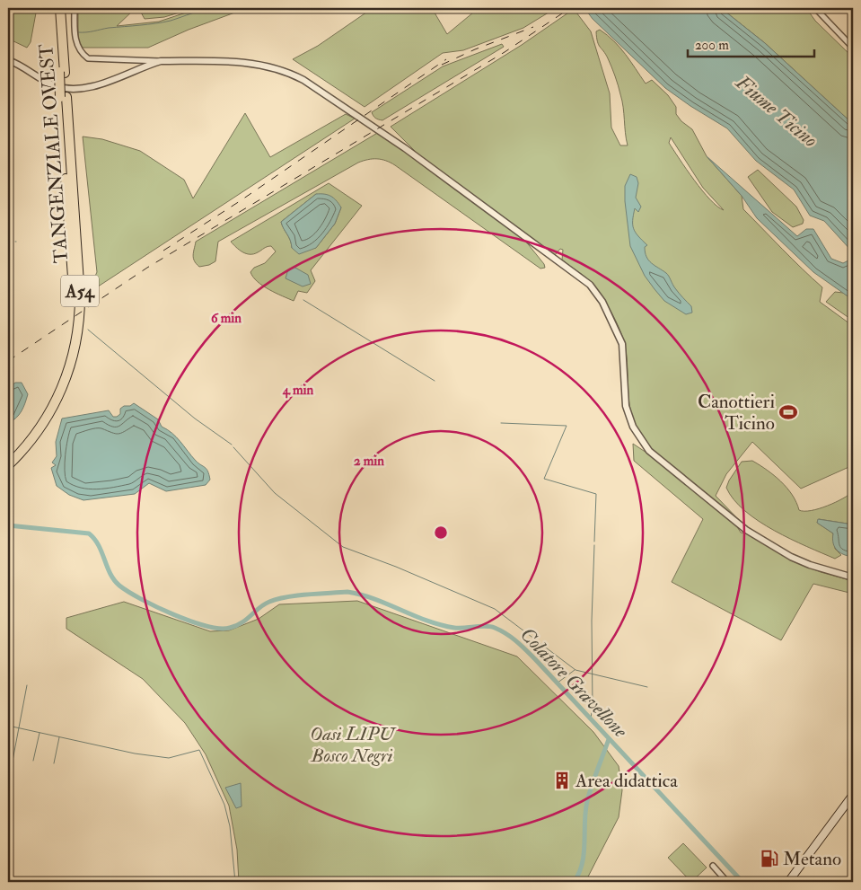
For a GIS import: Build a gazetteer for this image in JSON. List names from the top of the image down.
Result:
{
  "streets": {
    "highway": ["TANGENZIALE OVEST", "A54"]
  },
  "water": ["Fiume Ticino", "Colatore Gravellone"],
  "parks": ["Oasi LIPU Bosco Negri"],
  "places": {
    "sports": ["Canottieri Ticino"],
    "building": ["Area didattica"],
    "fuel station": ["Metano"]
  },
  "scale_bar": "200 m",
  "rings": ["6 min", "4 min", "2 min"]
}
